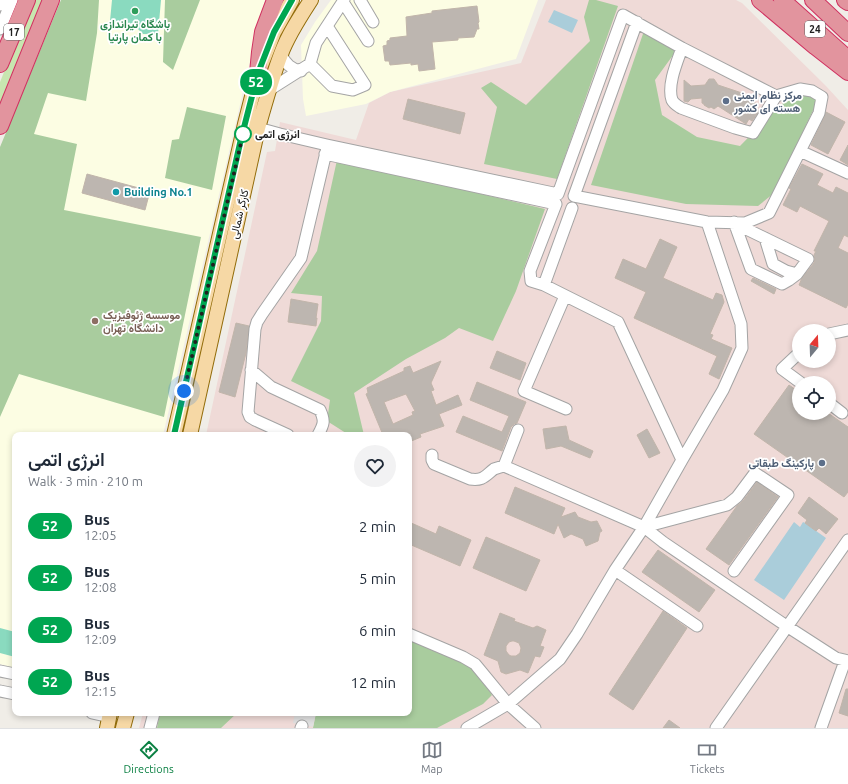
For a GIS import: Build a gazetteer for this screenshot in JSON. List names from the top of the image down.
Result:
{
  "streets": {
    "highway": ["24", "17"],
    "main road": ["کارگر شمالی"]
  },
  "places": [
    "باشگاه تیراندازی با کمان پارتیا",
    "مرکز نظام ایمنی هسته ای کشور",
    "انرژی اتمی",
    "Building No.1",
    "موسسه ژئوفیزیک دانشگاه تهران",
    "پارکینگ طبقاتی"
  ],
  "lines": ["bus line 52"],
  "north": "top",
  "page": {
    "on_map": "52",
    "heading": ["انرژی اتمی", "Walk · 3 min · 210 m"],
    "list": [
      {
        "mark": "52",
        "name": "Bus",
        "note": "12:05",
        "value": "2 min"
      },
      {
        "mark": "52",
        "name": "Bus",
        "note": "12:08",
        "value": "5 min"
      },
      {
        "mark": "52",
        "name": "Bus",
        "note": "12:09",
        "value": "6 min"
      },
      {
        "mark": "52",
        "name": "Bus",
        "note": "12:15",
        "value": "12 min"
      }
    ],
    "tabs": ["Directions", "Map", "Tickets"]
  }
}
